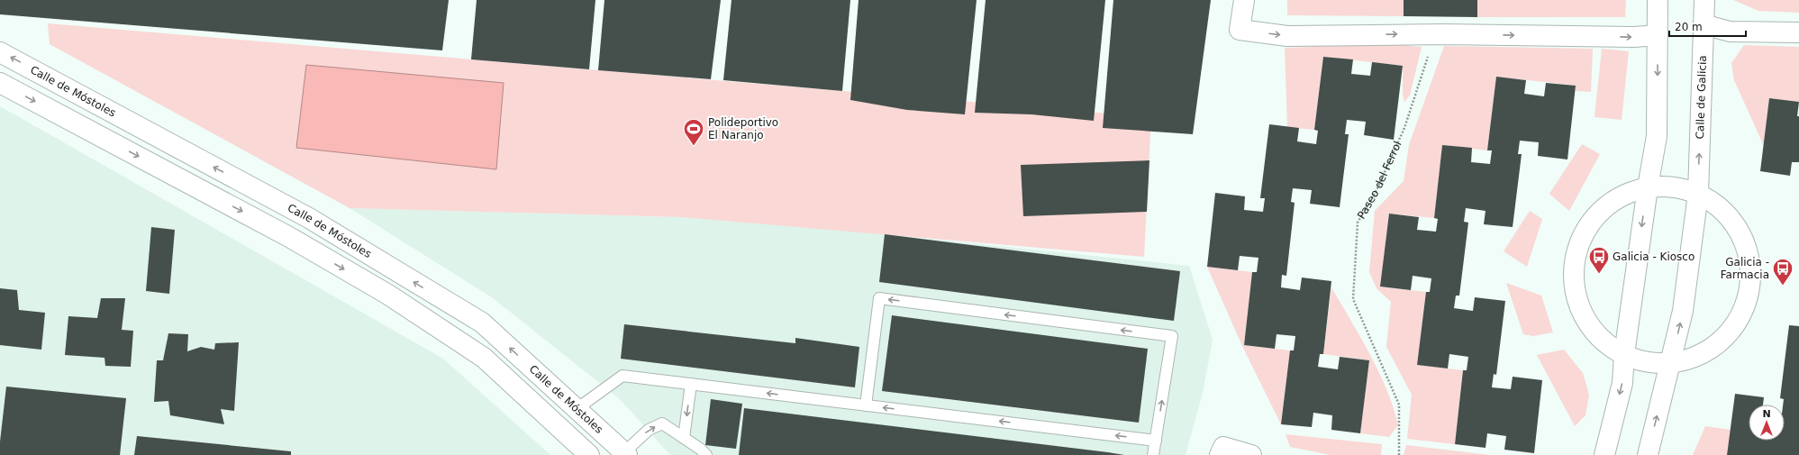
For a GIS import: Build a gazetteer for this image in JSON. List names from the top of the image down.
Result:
{
  "streets": {
    "street": ["Calle de Móstoles", "Calle de Galicia"],
    "path": ["Paseo del Ferrol"]
  },
  "places": {
    "sports": ["Polideportivo El Naranjo"],
    "bus stop": ["Galicia - Kiosco", "Galicia - Farmacia"]
  },
  "scale_bar": "20 m",
  "north": "top"
}
